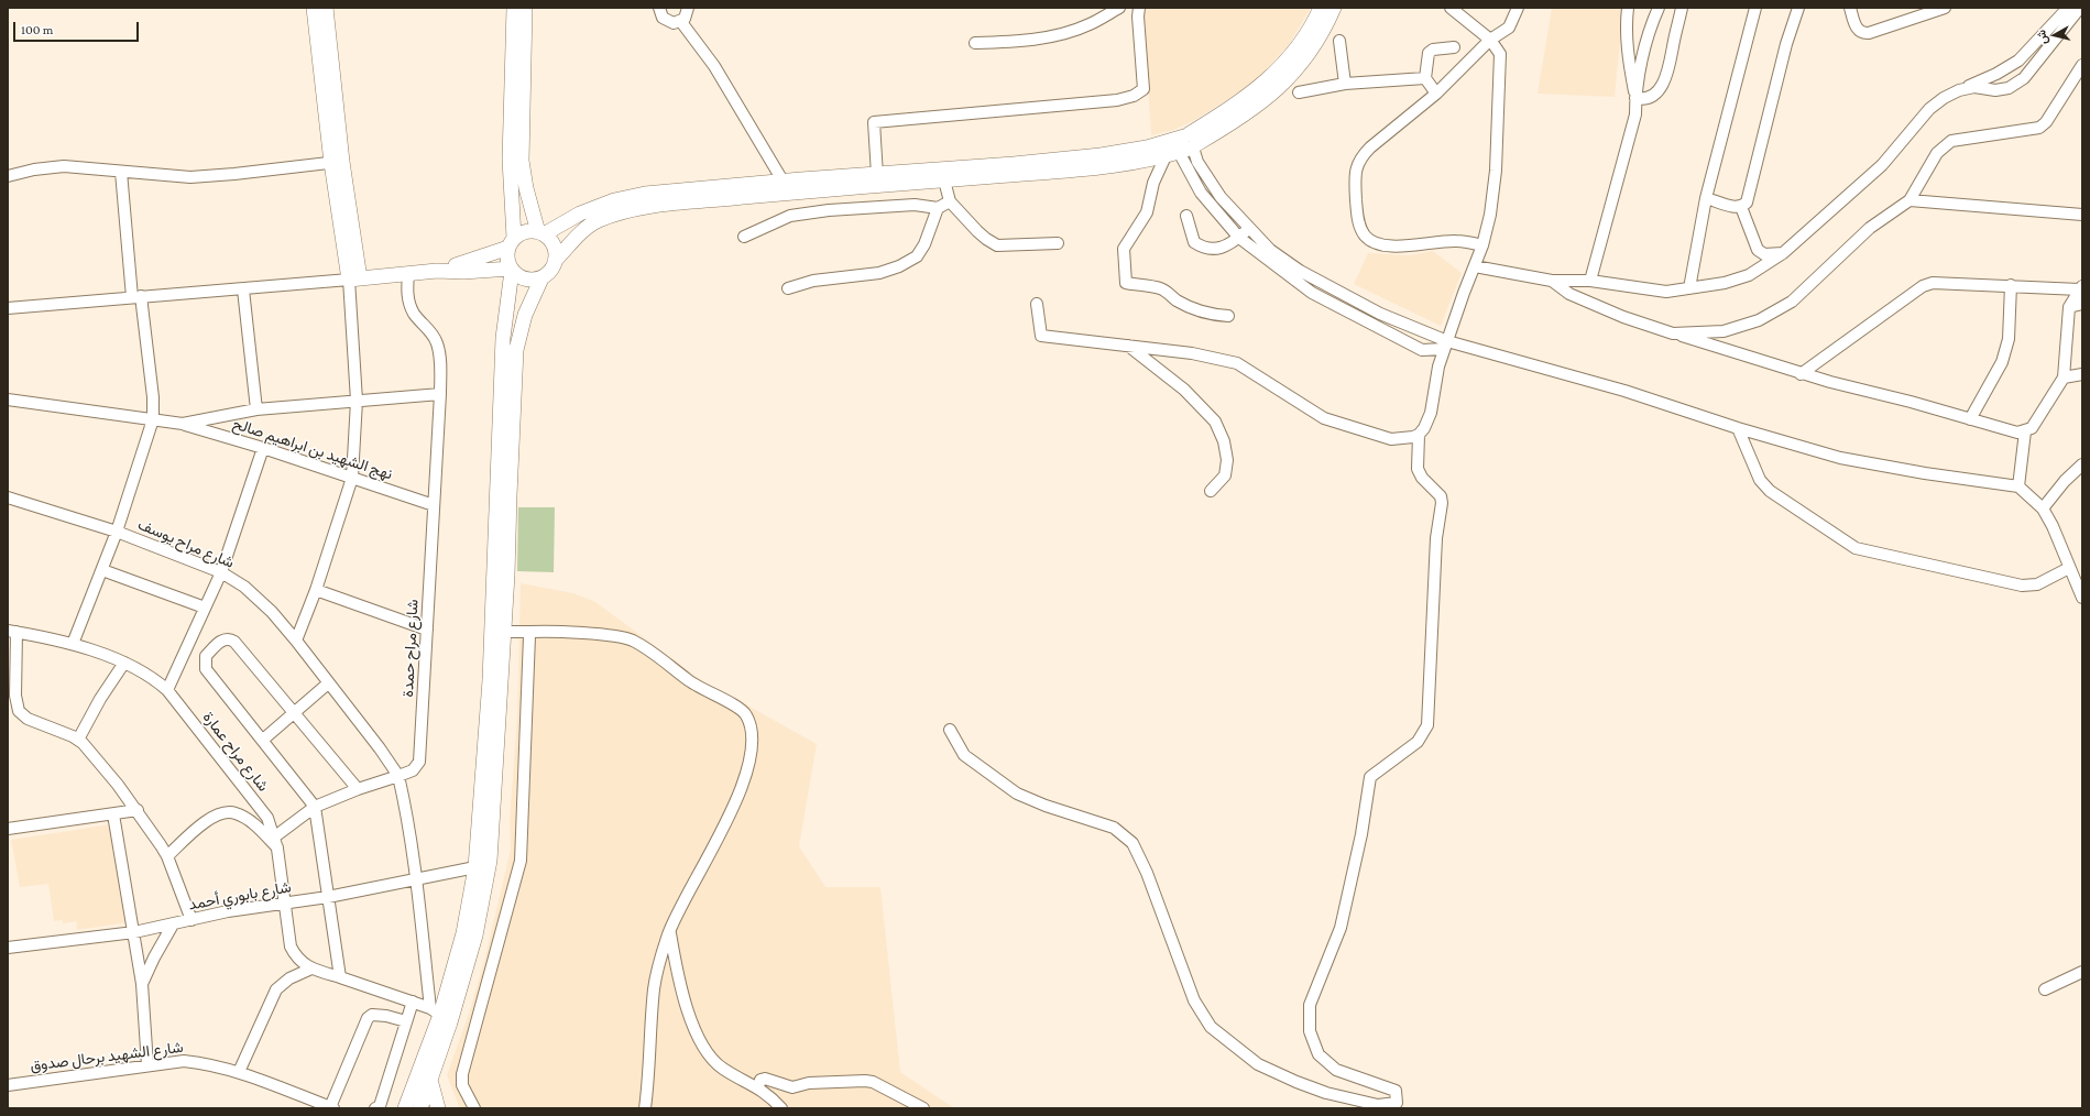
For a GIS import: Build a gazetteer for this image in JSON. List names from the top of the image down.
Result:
{
  "streets": {
    "street": [
      "نهج الشهيد بن ابراهيم صالح",
      "شارع مراح يوسف",
      "شارع مراح حمدة",
      "شارع مراح عمارة",
      "شارع بابوري أحمد",
      "شارع الشهيد برحال صدوق"
    ]
  },
  "crossings": [
    ["نهج الشهيد بن ابراهيم صالح", "شارع مراح حمدة"],
    ["شارع مراح يوسف", "شارع مراح حمدة"],
    ["شارع مراح حمدة", "شارع مراح عمارة"],
    ["شارع مراح عمارة", "شارع بابوري أحمد"]
  ],
  "scale_bar": "100 m",
  "north": "left"
}
